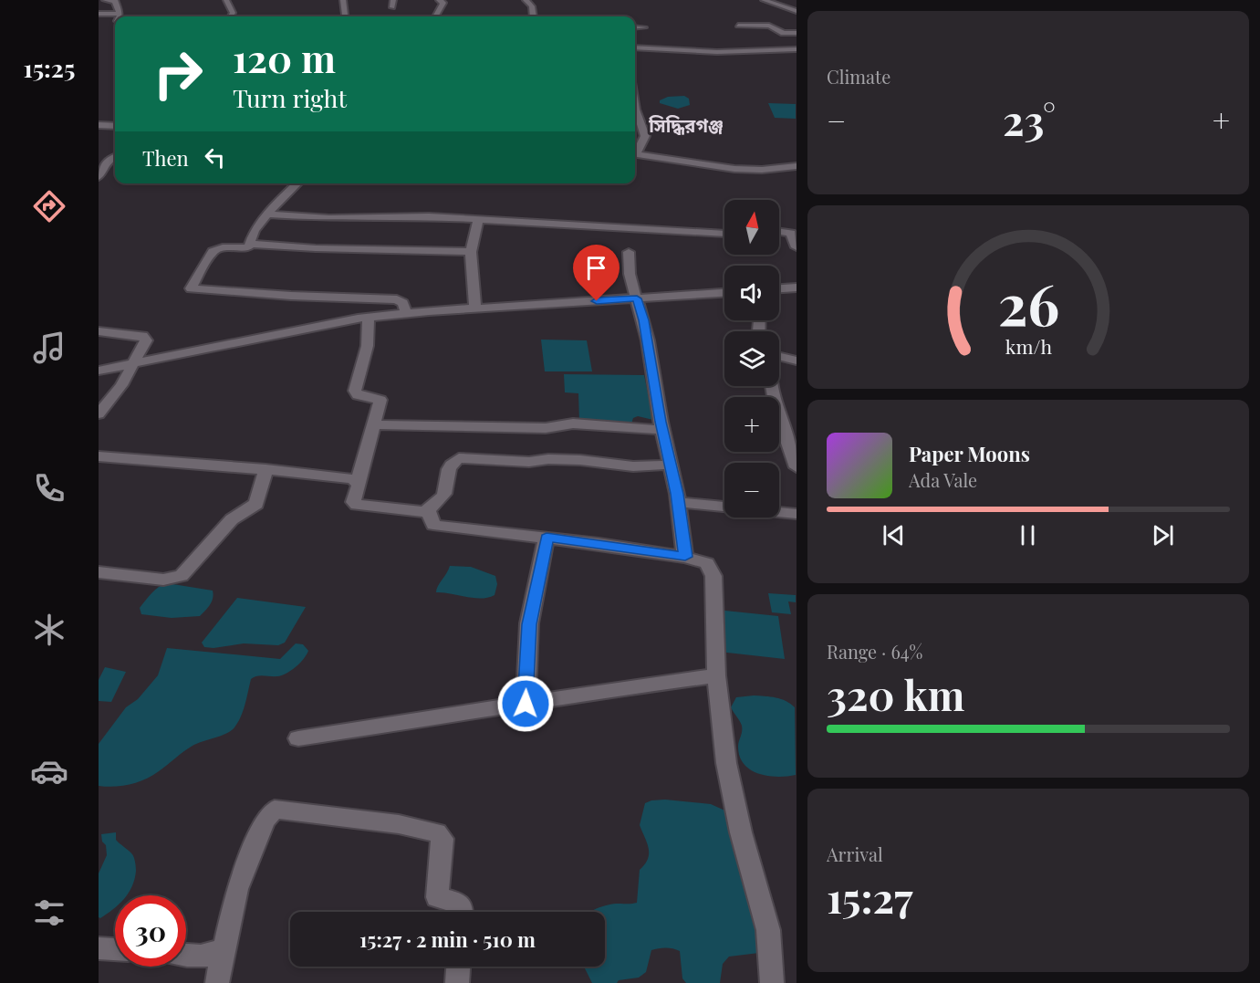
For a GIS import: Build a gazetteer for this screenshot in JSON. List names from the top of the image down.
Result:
{
  "districts": ["সিদ্ধিরগঞ্জ"],
  "north": "top",
  "page": {
    "tabs": "15:25",
    "tile": [
      "Climate",
      ["Range · 64%", "320 km"],
      ["Arrival", "15:27"]
    ],
    "turn": ["120 m", "Turn right"],
    "heat": ["−", "23°", "+"],
    "then": "Then",
    "map_buttons": ["+", "−"],
    "song": ["Paper Moons", "Ada Vale"],
    "limit": "30",
    "trip": "15:27 · 2 min · 510 m",
    "gauge": ["26", "km/h"]
  }
}
